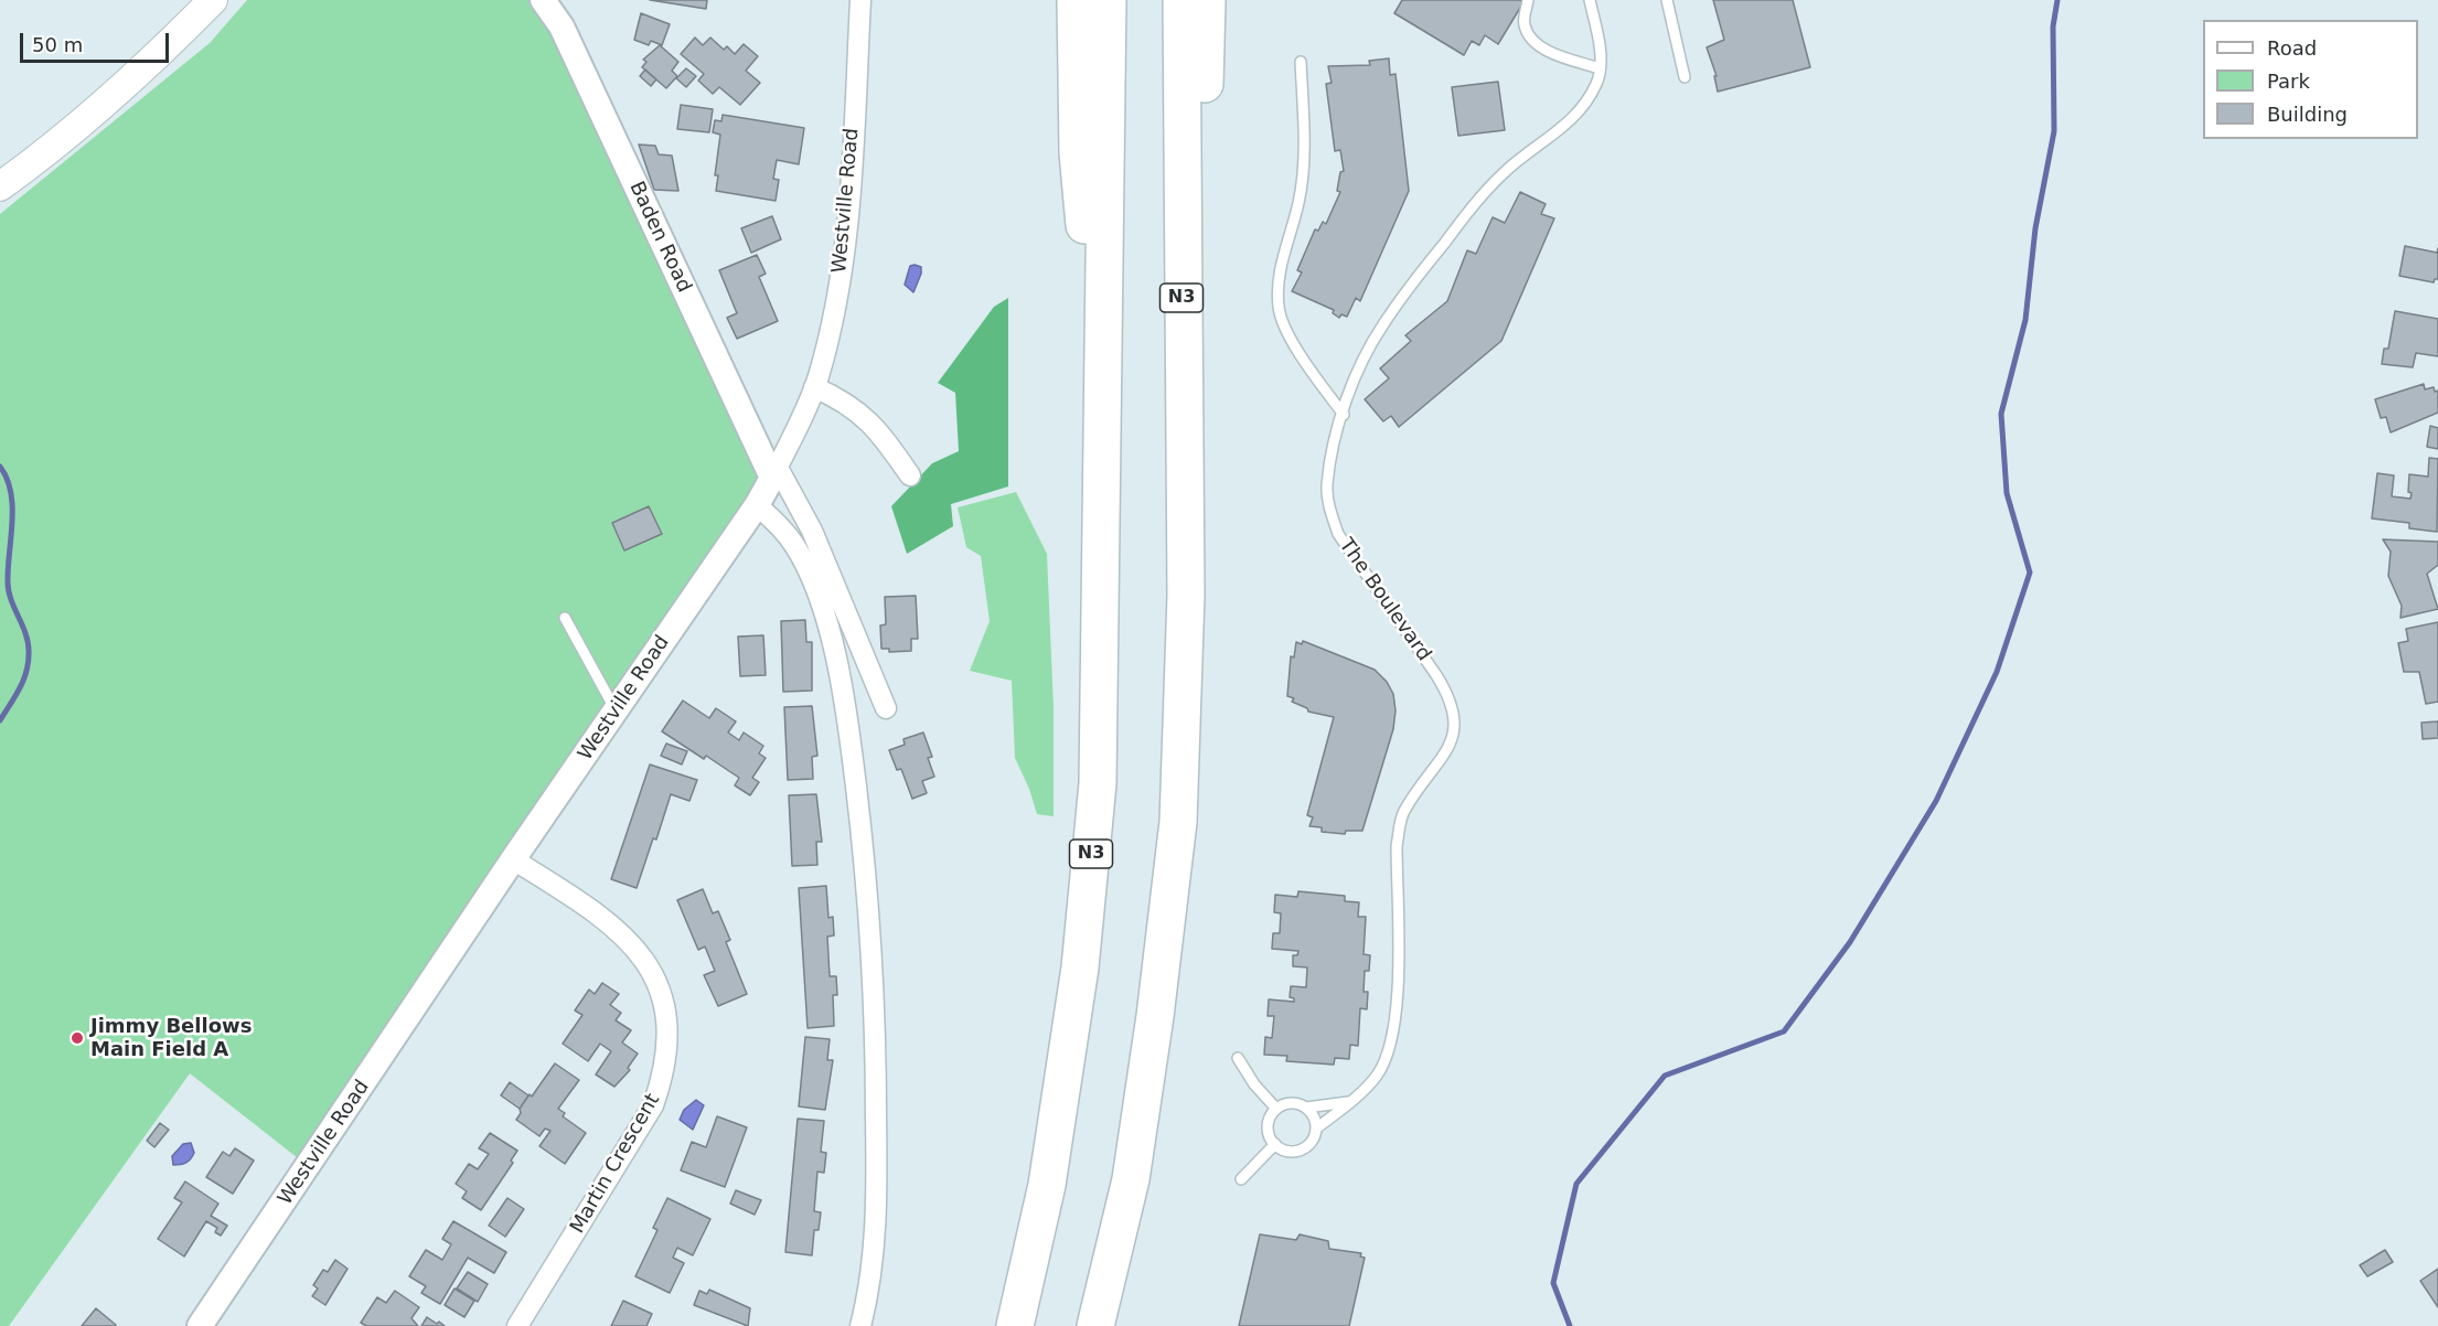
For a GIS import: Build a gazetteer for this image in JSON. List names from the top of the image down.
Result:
{
  "streets": {
    "highway": ["N3"],
    "street": ["Westville Road", "Baden Road", "Martin Crescent"],
    "lane": ["The Boulevard"]
  },
  "crossings": [
    ["Westville Road", "Baden Road"],
    ["Westville Road", "Martin Crescent"]
  ],
  "places": ["Jimmy Bellows Main Field A"],
  "legend": ["Road", "Park", "Building"],
  "scale_bar": "50 m"
}
